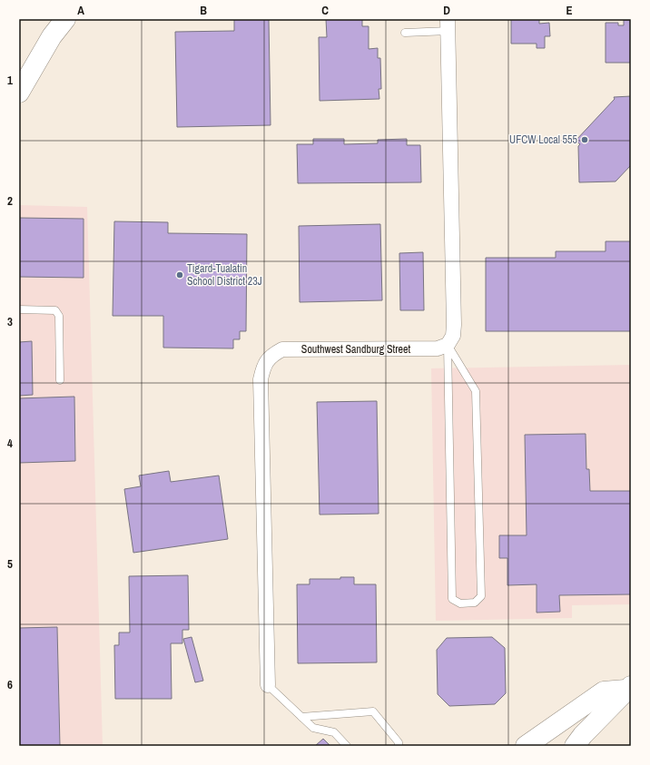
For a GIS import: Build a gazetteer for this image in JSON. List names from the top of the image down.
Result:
{
  "streets": {
    "street": ["Southwest Sandburg Street"]
  },
  "places": ["UFCW Local 555", "Tigard-Tualatin School District 23J"],
  "grid": {
    "columns": [
      "A",
      "B",
      "C",
      "D",
      "E"
    ],
    "rows": [
      "1",
      "2",
      "3",
      "4",
      "5",
      "6"
    ]
  }
}
